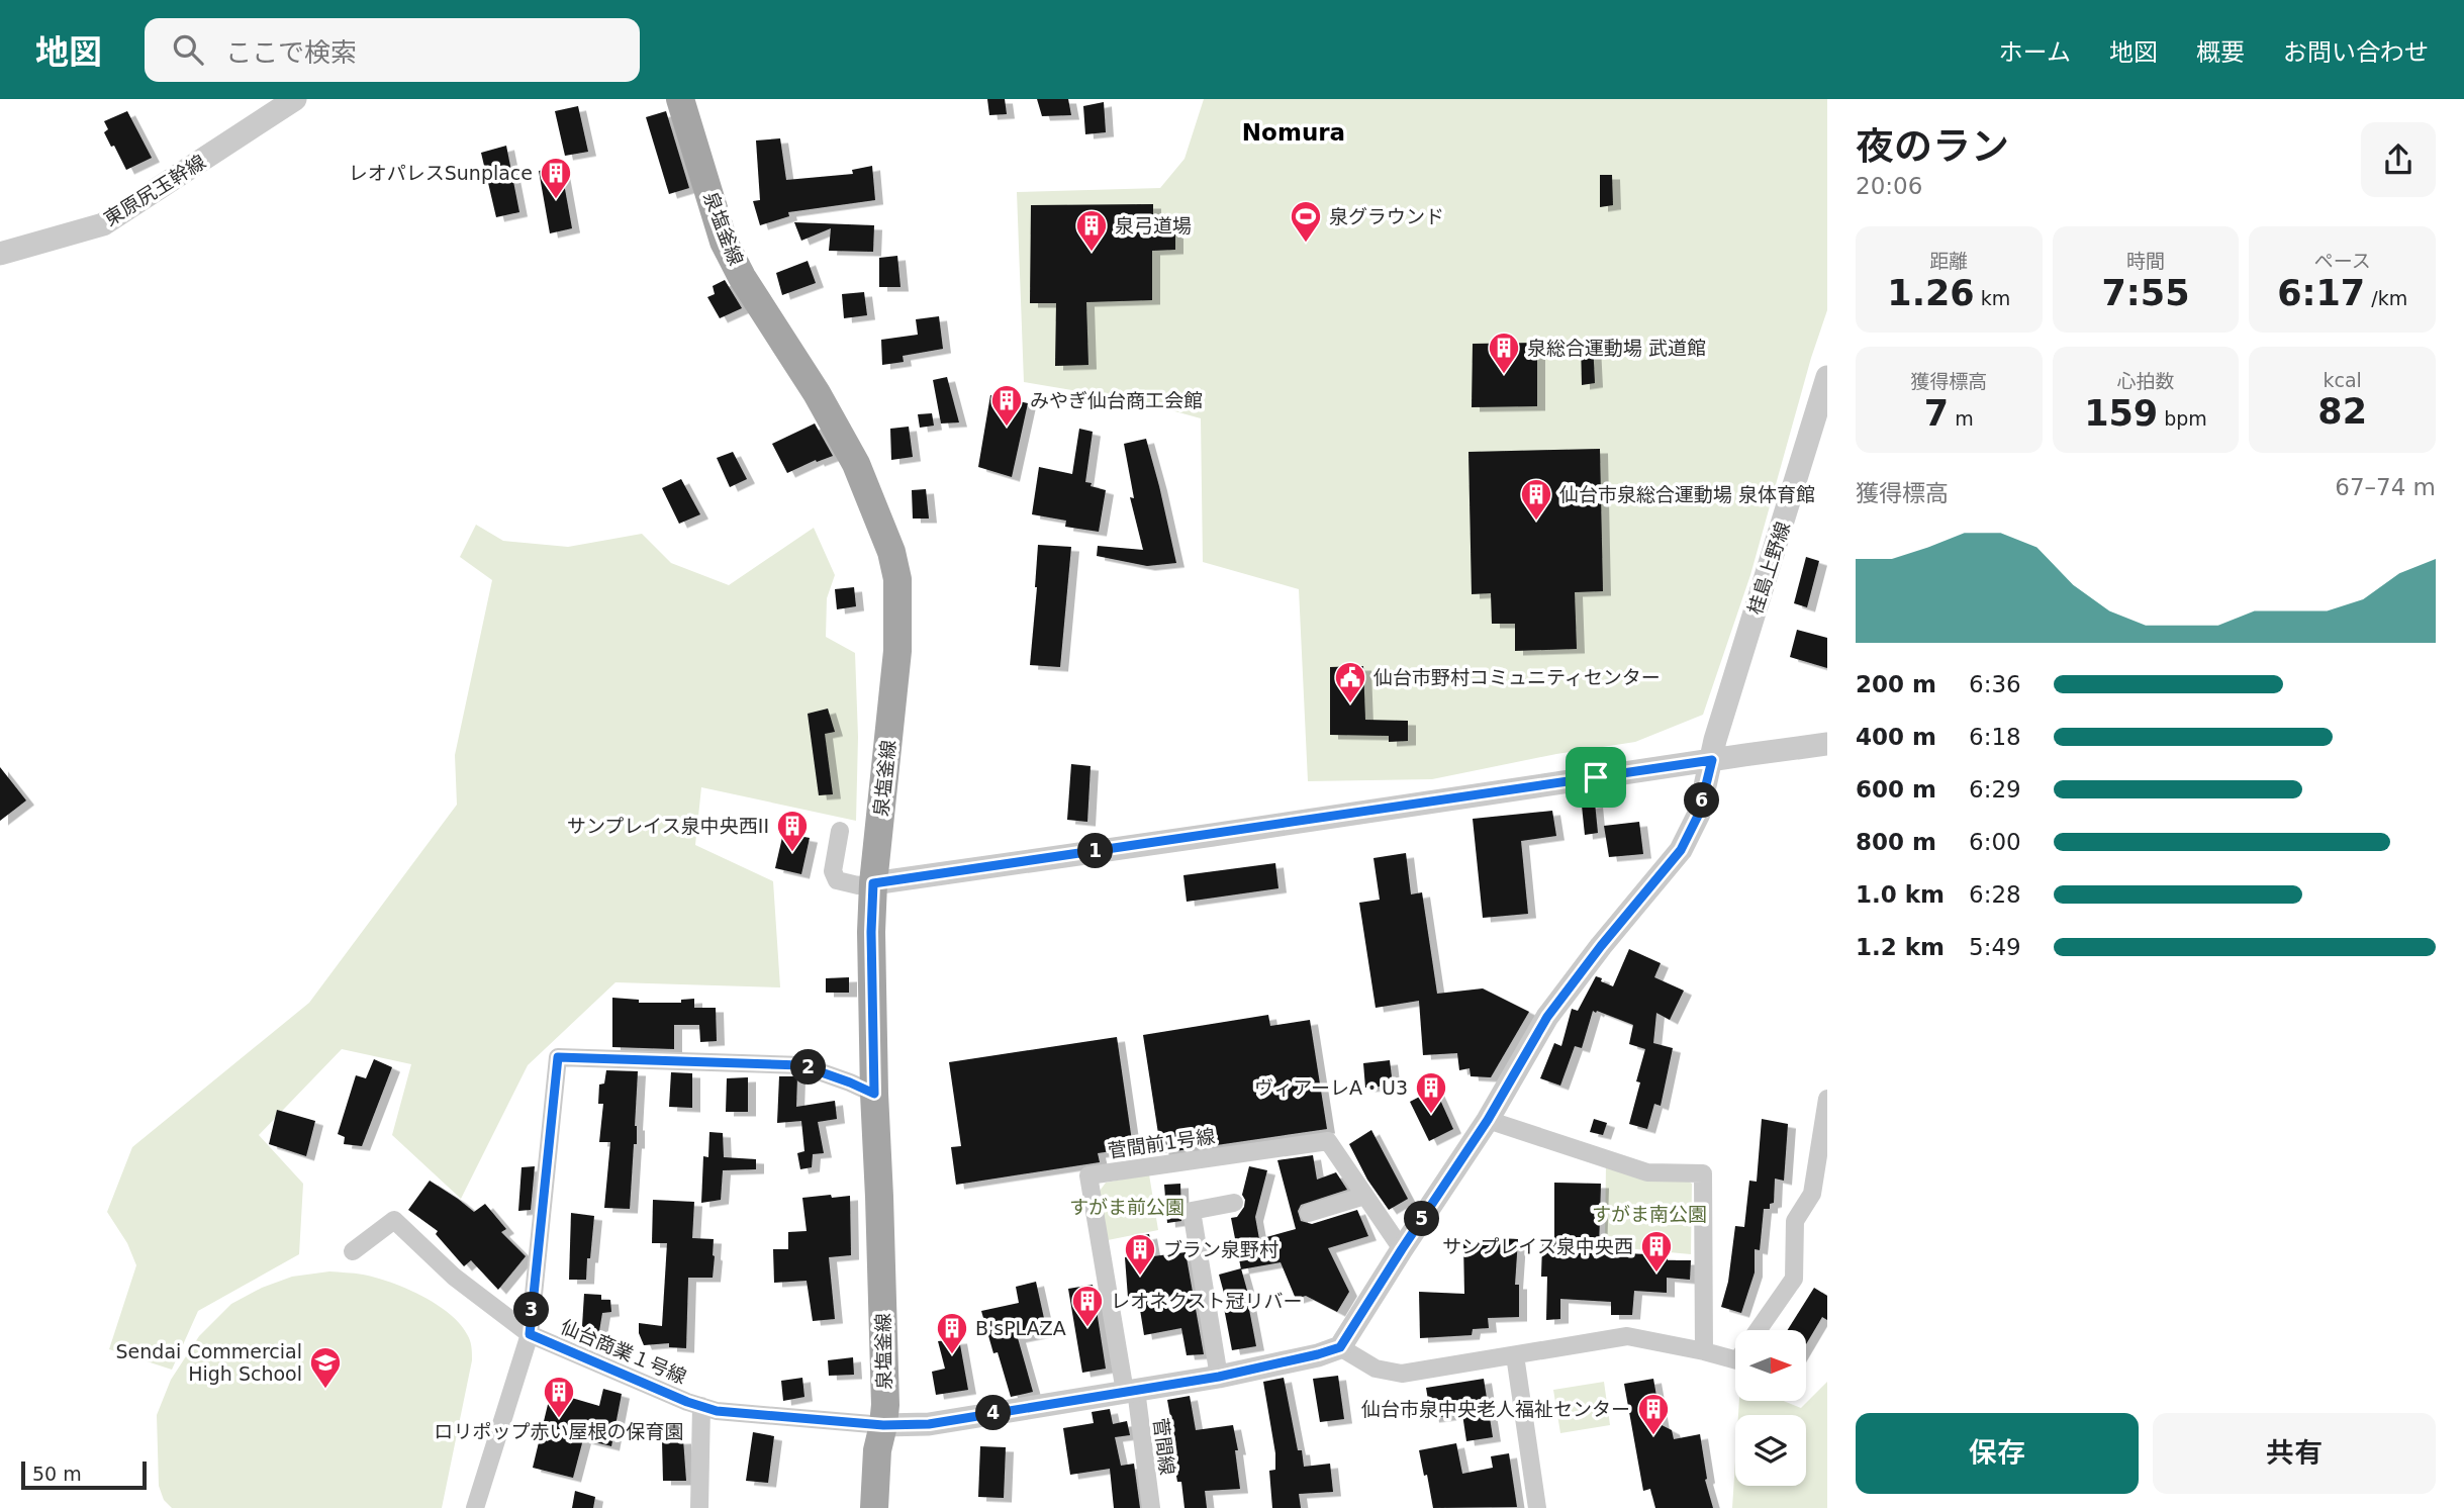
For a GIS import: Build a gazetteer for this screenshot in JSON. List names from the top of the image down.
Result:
{
  "streets": {
    "main road": ["泉塩釜線"],
    "street": [
      "東原尻玉幹線",
      "桂島上野線",
      "菅間前1号線",
      "仙台商業１号線",
      "菅間線"
    ]
  },
  "crossings": [
    ["泉塩釜線", "仙台商業１号線"],
    ["桂島上野線", "菅間前1号線"],
    ["菅間前1号線", "菅間線"]
  ],
  "districts": ["Nomura"],
  "parks": ["すがま前公園", "すがま南公園"],
  "places": {
    "building": [
      "レオパレスSunplace",
      "泉弓道場",
      "泉総合運動場 武道館",
      "みやぎ仙台商工会館",
      "仙台市泉総合運動場 泉体育館",
      "サンプレイス泉中央西II",
      "ヴィアーレA・U3",
      "サンプレイス泉中央西",
      "ブラン泉野村",
      "レオネクスト冠リバー",
      "B'sPLAZA",
      "ロリポップ赤い屋根の保育園",
      "仙台市泉中央老人福祉センター"
    ],
    "sports": ["泉グラウンド"],
    "public building": ["仙台市野村コミュニティセンター"],
    "school or university": ["Sendai Commercial High School"]
  },
  "scale_bar": "50 m",
  "north": "right",
  "page": {
    "header": "地図",
    "search": "ここで検索",
    "nav": [
      "ホーム",
      "地図",
      "概要",
      "お問い合わせ"
    ],
    "heading": ["夜のラン", "20:06"],
    "stats": [
      ["距離", "1.26 km"],
      ["時間", "7:55"],
      ["ペース", "6:17 /km"],
      ["獲得標高", "7 m"],
      ["心拍数", "159 bpm"],
      ["kcal", "82"]
    ],
    "chart": ["獲得標高", "67–74 m"],
    "list": [
      {
        "name": "200 m",
        "note": "6:36"
      },
      {
        "name": "400 m",
        "note": "6:18"
      },
      {
        "name": "600 m",
        "note": "6:29"
      },
      {
        "name": "800 m",
        "note": "6:00"
      },
      {
        "name": "1.0 km",
        "note": "6:28"
      },
      {
        "name": "1.2 km",
        "note": "5:49"
      }
    ],
    "pins": [
      "6",
      "1",
      "2",
      "5",
      "3",
      "4"
    ],
    "buttons": ["保存", "共有"],
    "scale": "50 m"
  }
}
